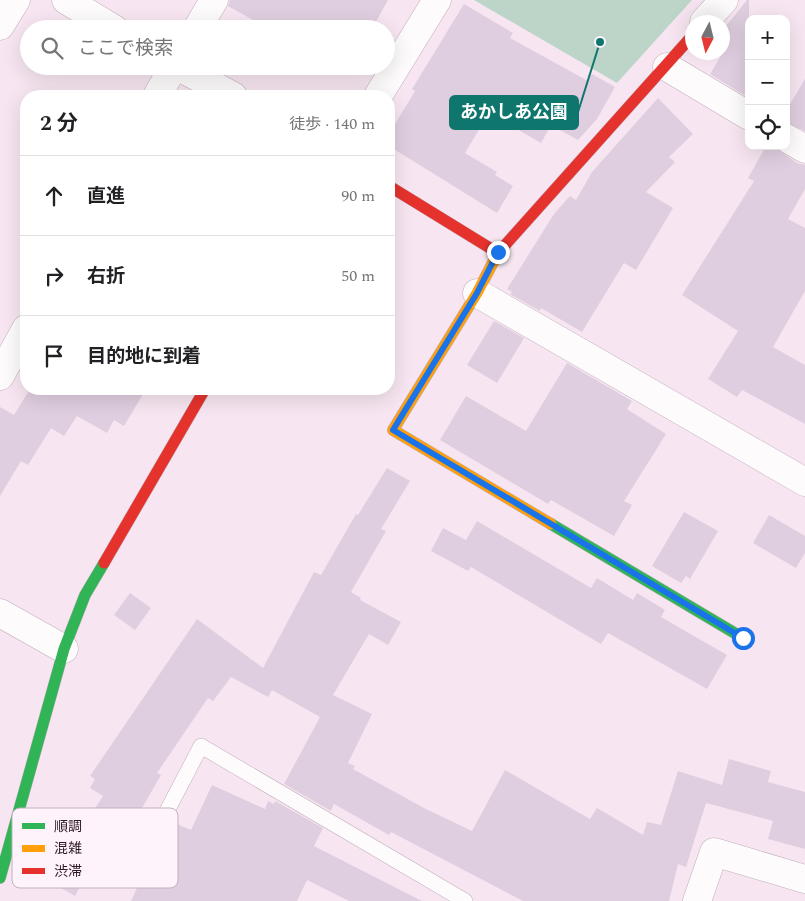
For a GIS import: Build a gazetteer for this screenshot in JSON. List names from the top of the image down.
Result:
{
  "places": ["あかしあ公園"],
  "legend": ["順調", "混雑", "渋滞"],
  "north": "bottom",
  "page": {
    "map_buttons": ["+", "−"],
    "search": "ここで検索",
    "heading": ["2 分", "徒歩 · 140 m"],
    "list": [
      ["直進", "90 m"],
      ["右折", "50 m"],
      "目的地に到着"
    ]
  }
}
